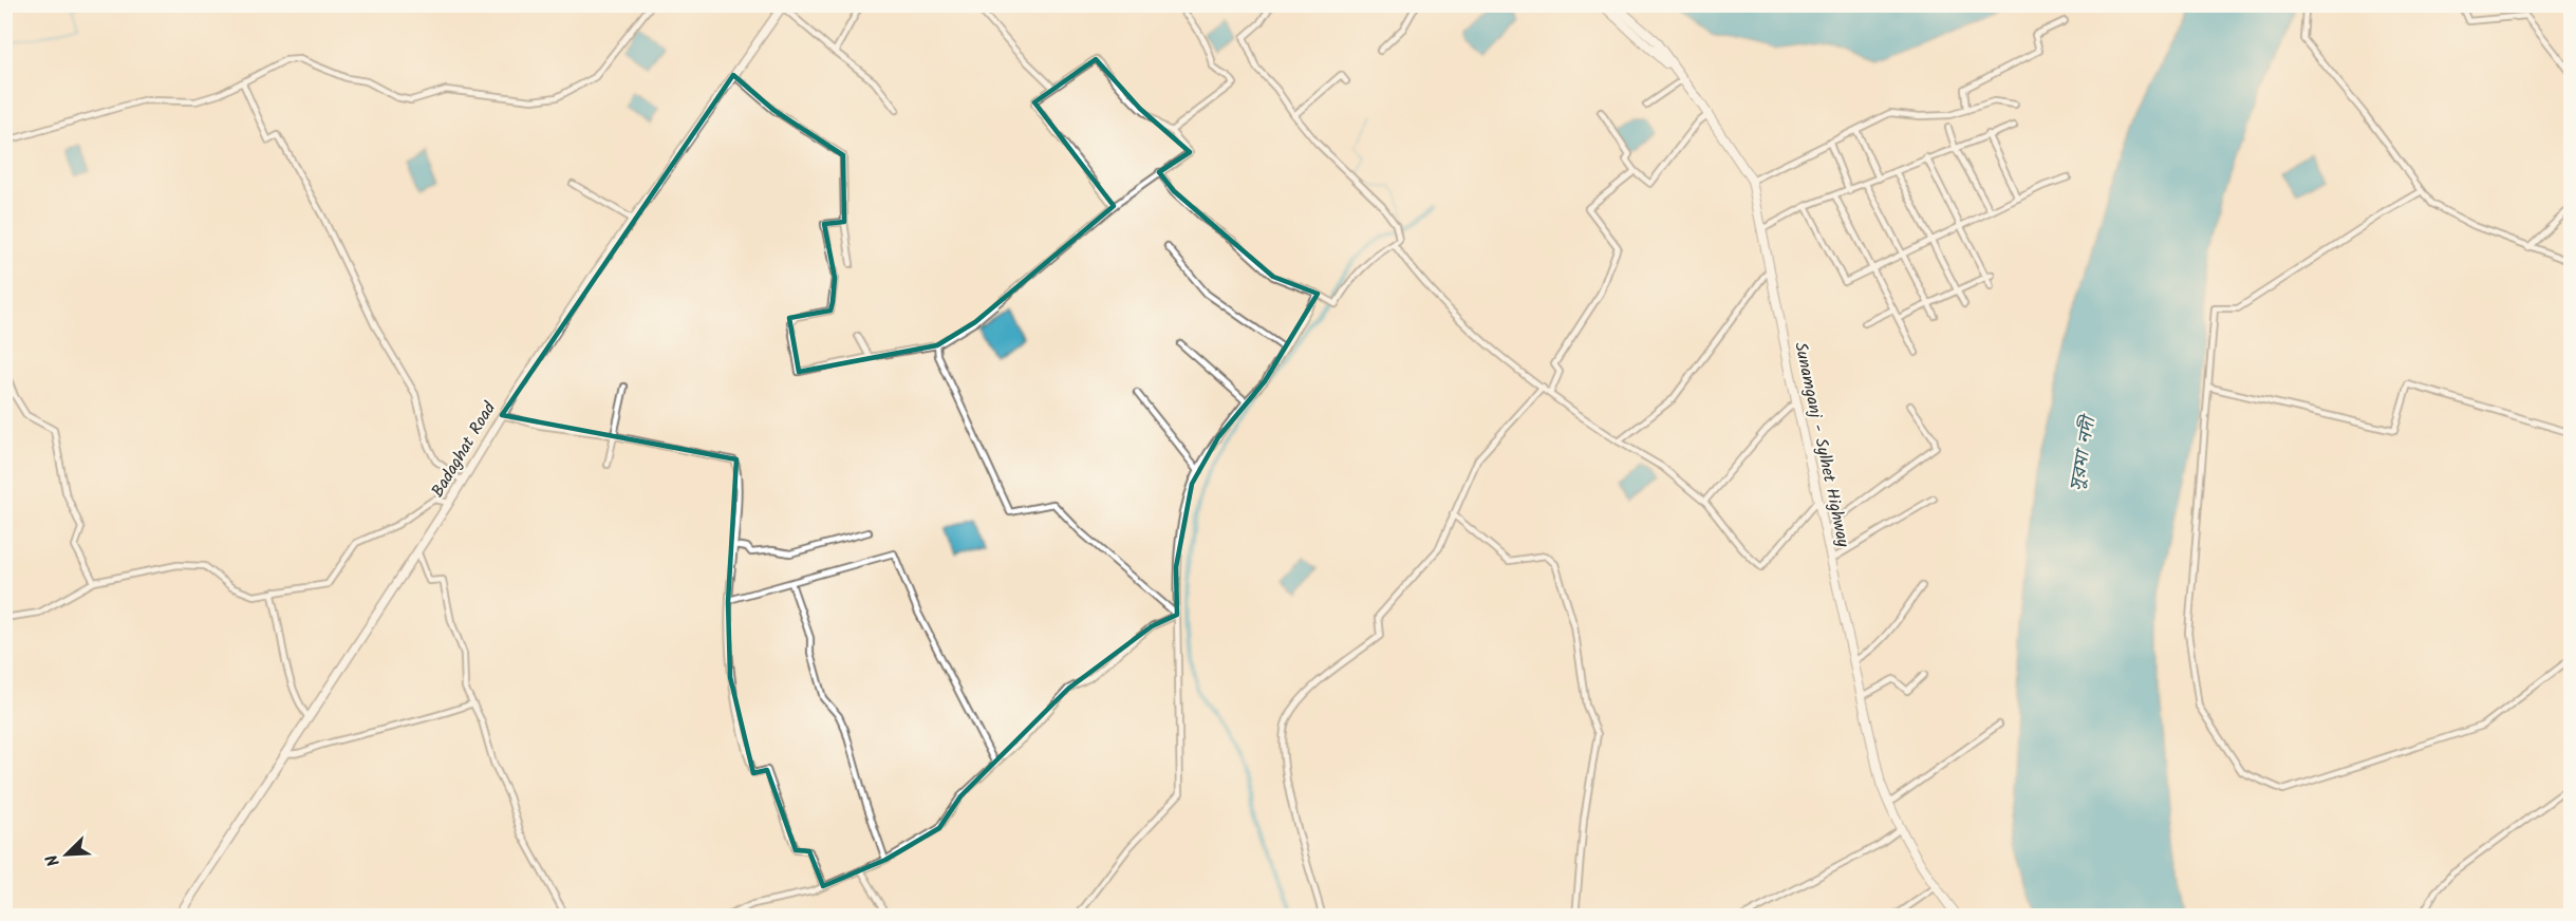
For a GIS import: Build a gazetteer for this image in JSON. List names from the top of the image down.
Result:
{
  "streets": {
    "main road": ["Sunamganj - Sylhet Highway", "Badaghat Road"]
  },
  "water": ["সুরমা নদী"],
  "north": "bottom left"
}
